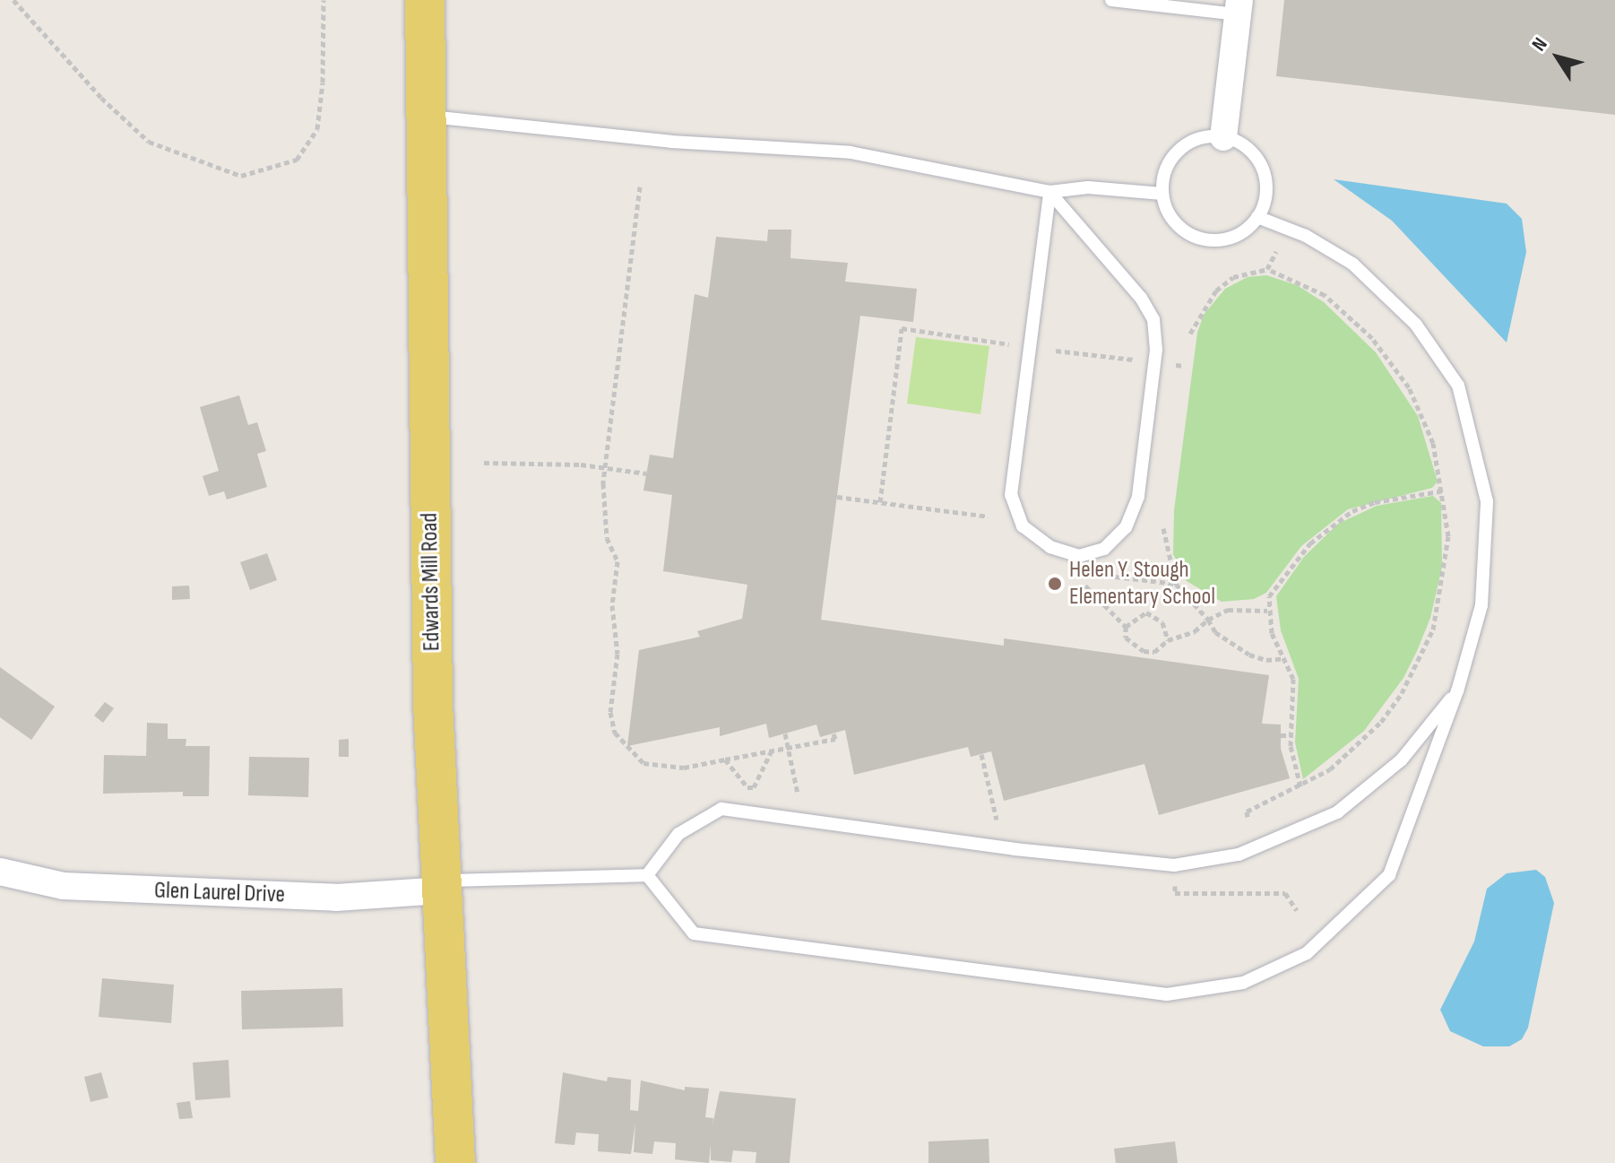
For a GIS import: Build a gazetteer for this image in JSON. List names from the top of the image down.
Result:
{
  "streets": {
    "main road": ["Edwards Mill Road"],
    "street": ["Glen Laurel Drive"]
  },
  "crossings": [
    ["Edwards Mill Road", "Glen Laurel Drive"]
  ],
  "places": ["Helen Y. Stough Elementary School"],
  "north": "top left"
}
